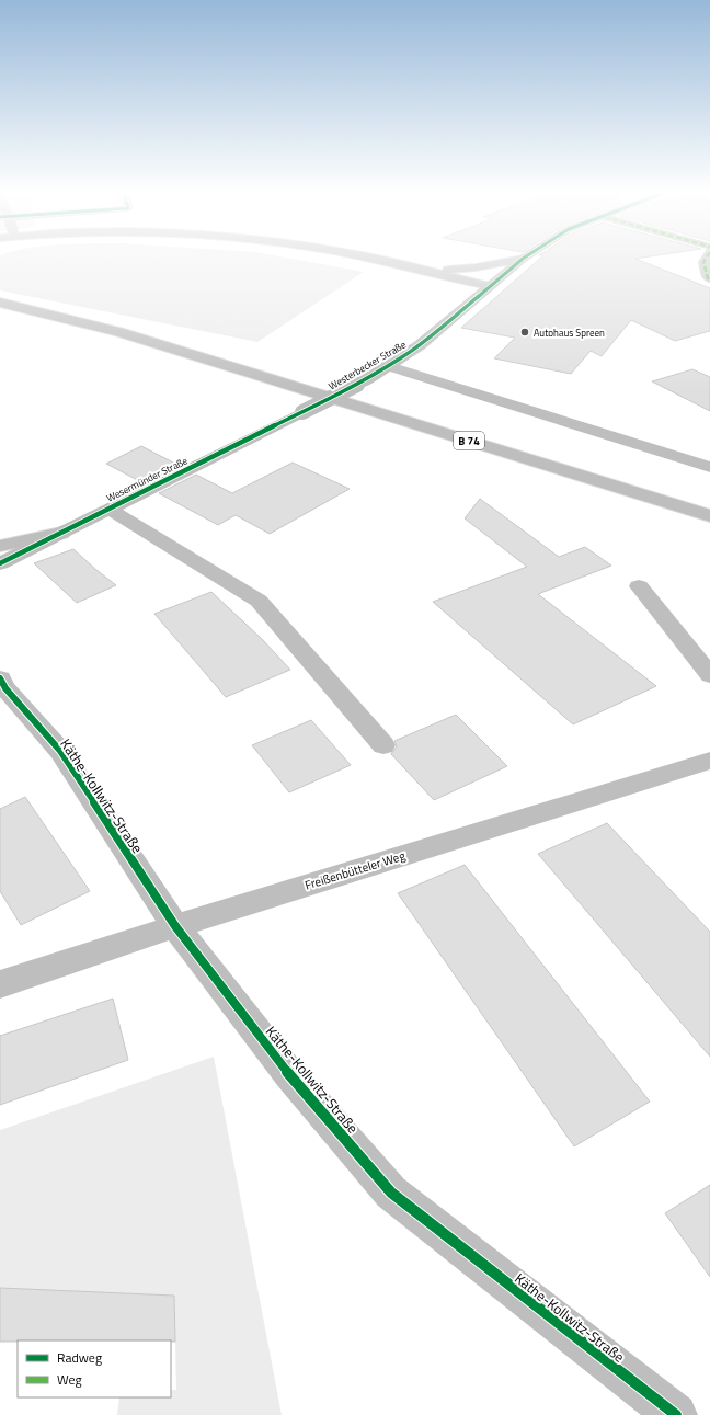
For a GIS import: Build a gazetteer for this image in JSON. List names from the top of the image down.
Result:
{
  "streets": {
    "street": [
      "Westerbecker Straße",
      "B 74",
      "Wesermünder Straße",
      "Käthe-Kollwitz-Straße",
      "Freißenbütteler Weg"
    ]
  },
  "crossings": [
    ["Westerbecker Straße", "Wesermünder Straße"],
    ["Käthe-Kollwitz-Straße", "Freißenbütteler Weg"]
  ],
  "places": ["Autohaus Spreen"],
  "legend": ["Radweg", "Weg"]
}
